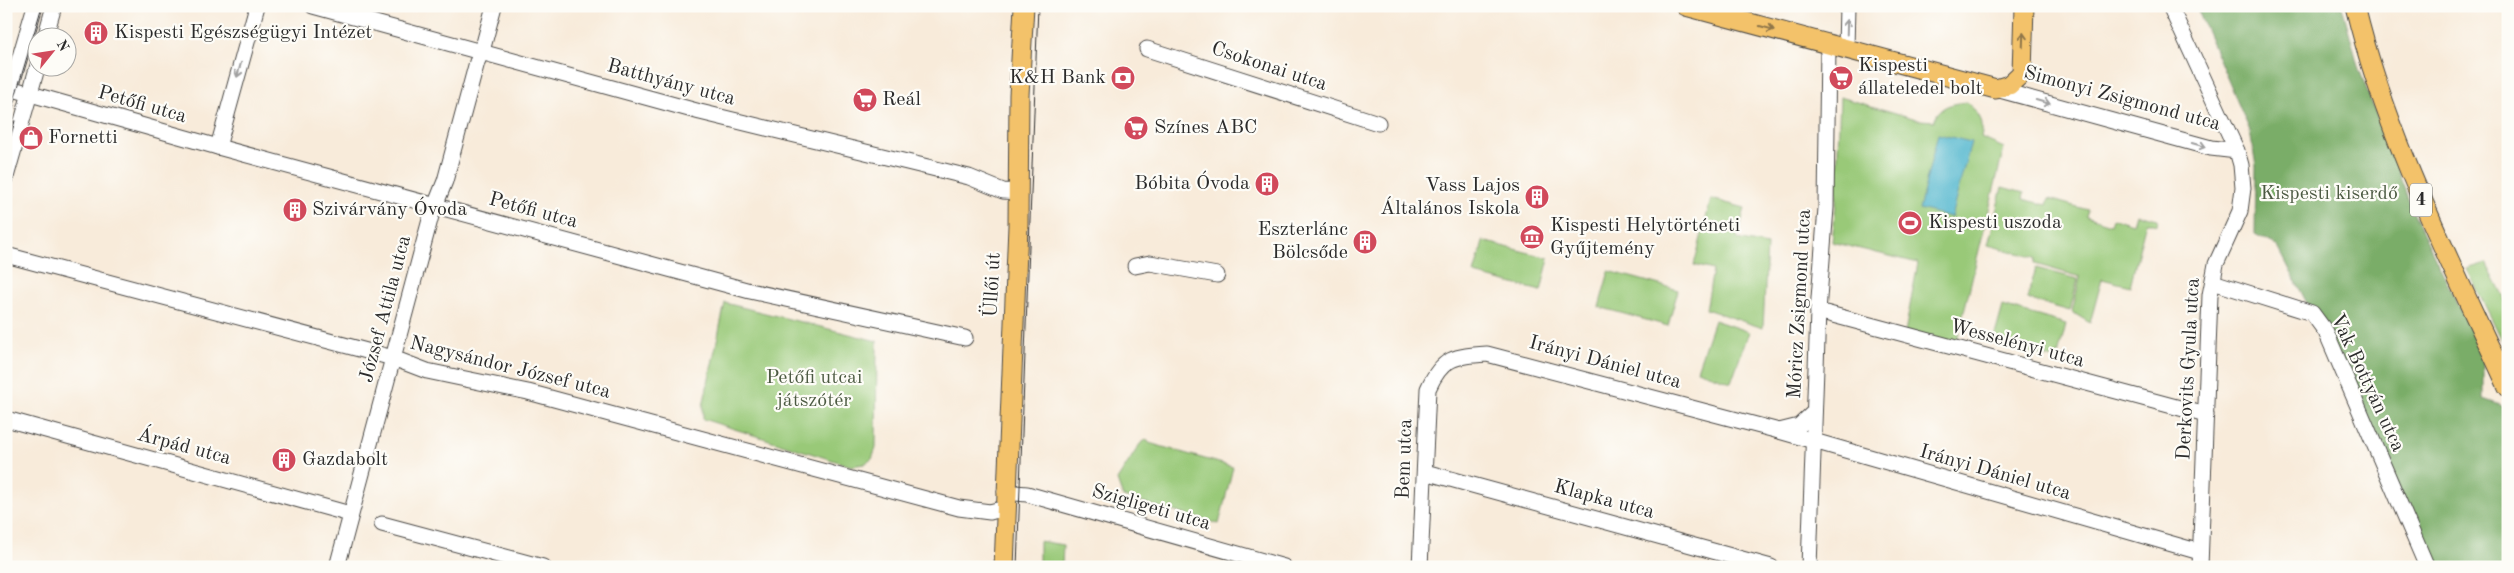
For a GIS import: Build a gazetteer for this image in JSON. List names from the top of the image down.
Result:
{
  "streets": {
    "main road": ["Simonyi Zsigmond utca", "4", "Üllői út"],
    "street": [
      "Csokonai utca",
      "Batthyány utca",
      "Petőfi utca",
      "Móricz Zsigmond utca",
      "József Attila utca",
      "Wesselényi utca",
      "Irányi Dániel utca",
      "Nagysándor József utca",
      "Derkovits Gyula utca",
      "Vak Bottyán utca",
      "Árpád utca",
      "Bem utca",
      "Klapka utca",
      "Szigligeti utca"
    ]
  },
  "crossings": [
    ["Batthyány utca", "Üllői út"],
    ["Batthyány utca", "József Attila utca"],
    ["Simonyi Zsigmond utca", "Móricz Zsigmond utca"],
    ["Simonyi Zsigmond utca", "Derkovits Gyula utca"],
    ["Petőfi utca", "József Attila utca"],
    ["Üllői út", "Nagysándor József utca"],
    ["Üllői út", "Szigligeti utca"],
    ["Móricz Zsigmond utca", "Wesselényi utca"],
    ["Móricz Zsigmond utca", "Irányi Dániel utca"],
    ["József Attila utca", "Nagysándor József utca"],
    ["József Attila utca", "Árpád utca"],
    ["Wesselényi utca", "Derkovits Gyula utca"],
    ["Irányi Dániel utca", "Derkovits Gyula utca"],
    ["Irányi Dániel utca", "Bem utca"],
    ["Nagysándor József utca", "Szigligeti utca"],
    ["Derkovits Gyula utca", "Vak Bottyán utca"],
    ["Bem utca", "Klapka utca"]
  ],
  "one_way": ["Simonyi Zsigmond utca"],
  "parks": ["Kispesti kiserdő", "Petőfi utcai játszótér"],
  "places": {
    "building": [
      "Kispesti Egészségügyi Intézet",
      "Bóbita Óvoda",
      "Vass Lajos Általános Iskola",
      "Szivárvány Óvoda",
      "Eszterlánc Bölcsőde",
      "Gazdabolt"
    ],
    "bank": ["K&H Bank"],
    "supermarket": ["Kispesti állateledel bolt", "Reál", "Színes ABC"],
    "shop": ["Fornetti"],
    "sports": ["Kispesti uszoda"],
    "museum": ["Kispesti Helytörténeti Gyűjtemény"]
  },
  "north": "top right"
}
